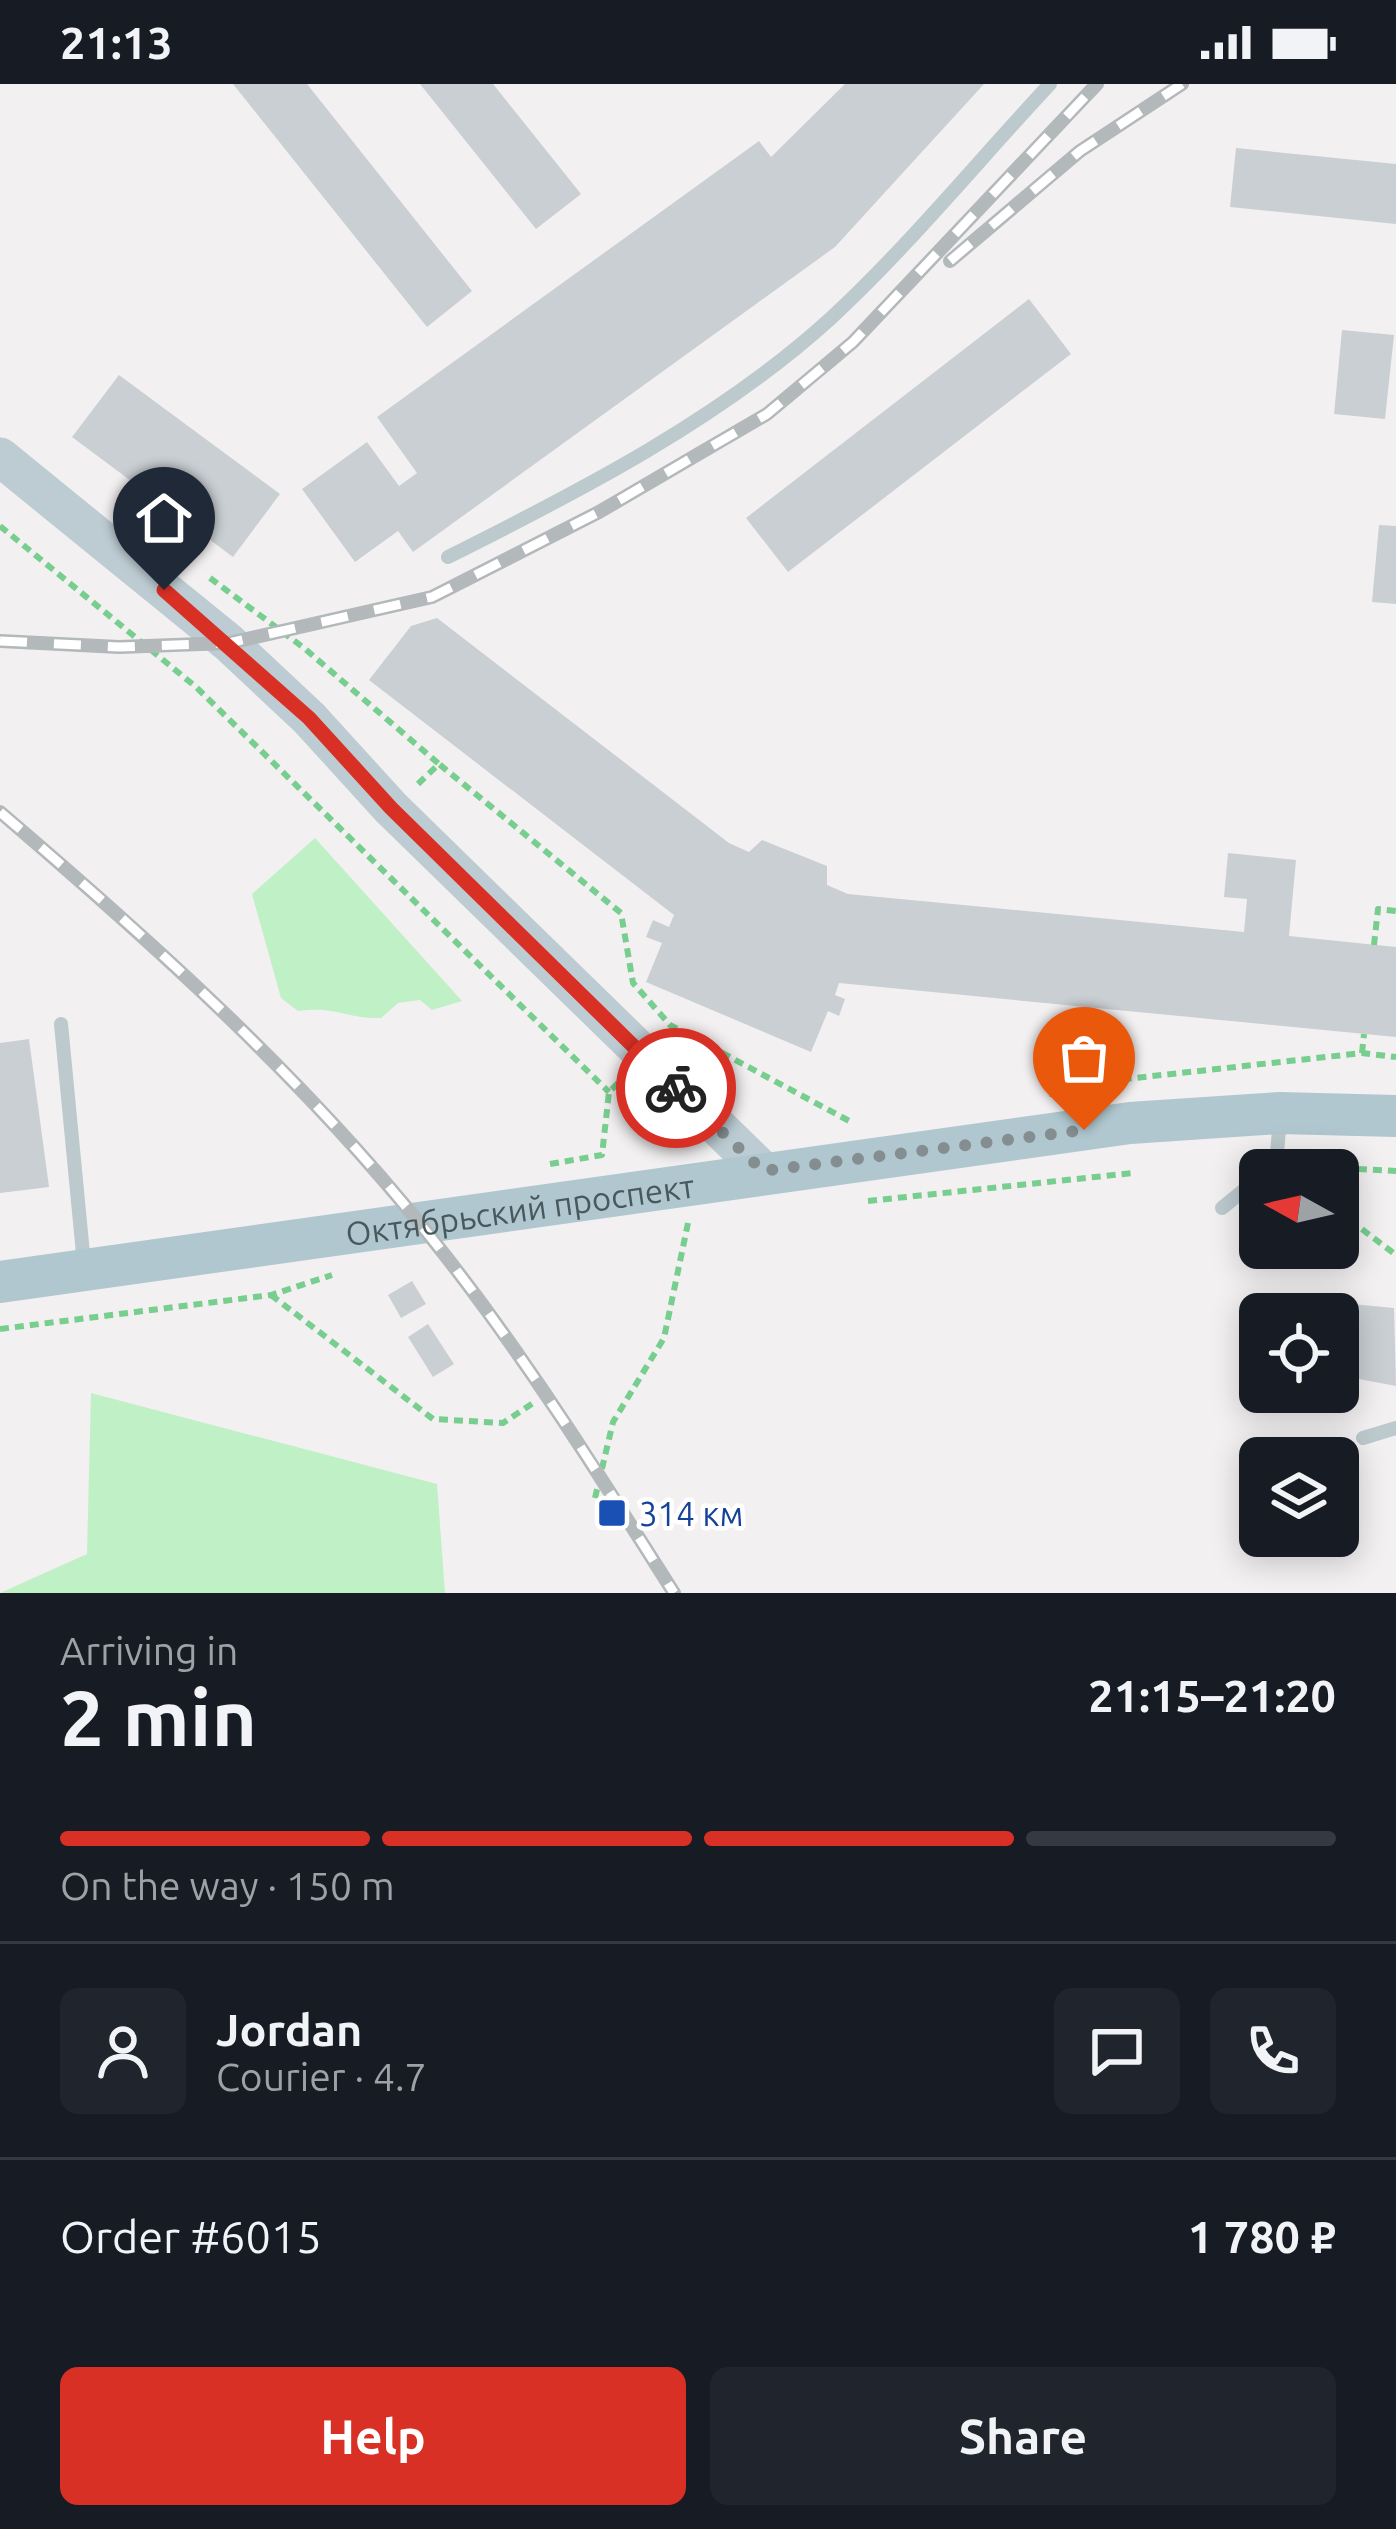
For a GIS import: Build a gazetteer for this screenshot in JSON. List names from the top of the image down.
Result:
{
  "streets": {
    "main road": ["Октябрьский проспект"]
  },
  "places": {
    "transit": ["314 км"]
  },
  "north": "left",
  "page": {
    "status": "21:13",
    "heading": ["2 min", "Arriving in", "21:15–21:20"],
    "panel": [
      "Jordan",
      "Courier · 4.7",
      "Order #6015",
      "1 780 ₽"
    ],
    "bar": "On the way · 150 m",
    "buttons": ["Help", "Share"]
  }
}
